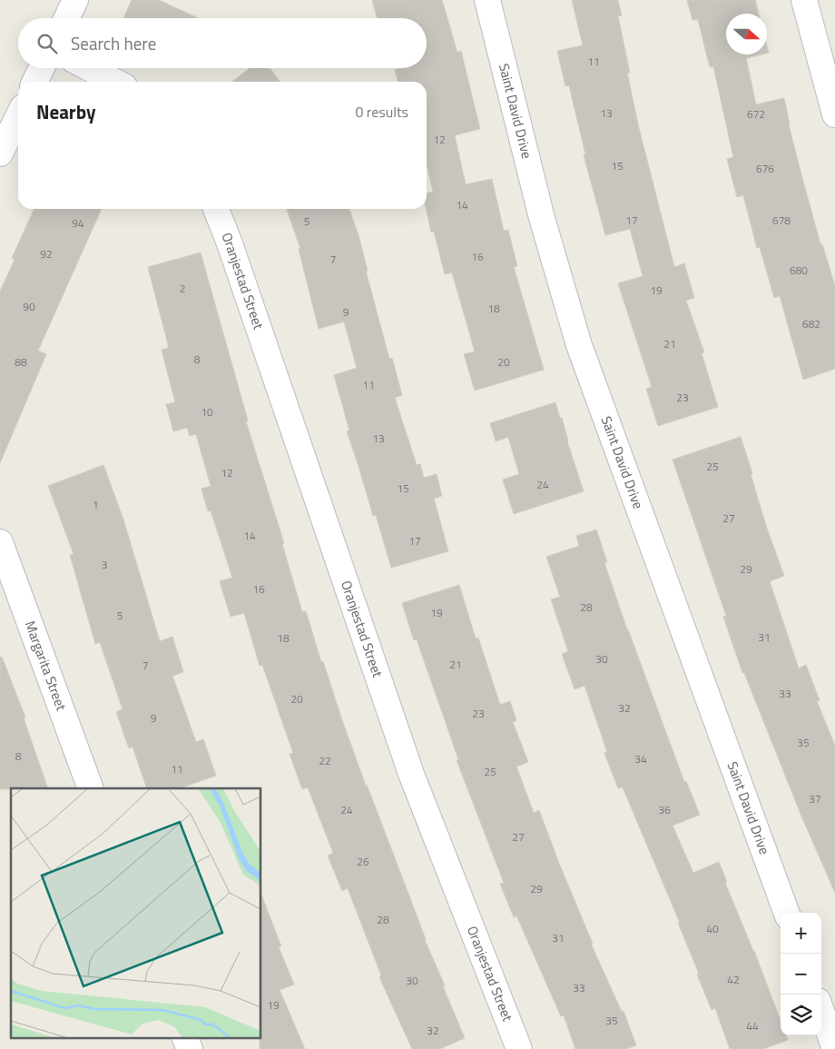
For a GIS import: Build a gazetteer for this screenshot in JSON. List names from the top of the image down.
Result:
{
  "streets": {
    "street": ["Saint David Drive", "Oranjestad Street", "Margarita Street"]
  },
  "house_numbers": [
    "11",
    "13",
    "672",
    "12",
    "15",
    "676",
    "14",
    "17",
    "678",
    "5",
    "94",
    "92",
    "16",
    "7",
    "680",
    "2",
    "19",
    "90",
    "18",
    "9",
    "682",
    "21",
    "8",
    "88",
    "20",
    "11",
    "23",
    "10",
    "13",
    "25",
    "12",
    "24",
    "15",
    "1",
    "27",
    "14",
    "17",
    "3",
    "29",
    "16",
    "28",
    "19",
    "5",
    "31",
    "18",
    "30",
    "21",
    "7",
    "33",
    "20",
    "32",
    "23",
    "9",
    "35",
    "8",
    "34",
    "22",
    "11",
    "25",
    "37",
    "24",
    "36",
    "27",
    "26",
    "29",
    "28",
    "40",
    "31",
    "42",
    "30",
    "33",
    "19",
    "35",
    "44",
    "32"
  ],
  "north": "right",
  "page": {
    "search": "Search here",
    "heading": ["Nearby", "0 results"],
    "map_buttons": ["+", "−"]
  }
}
